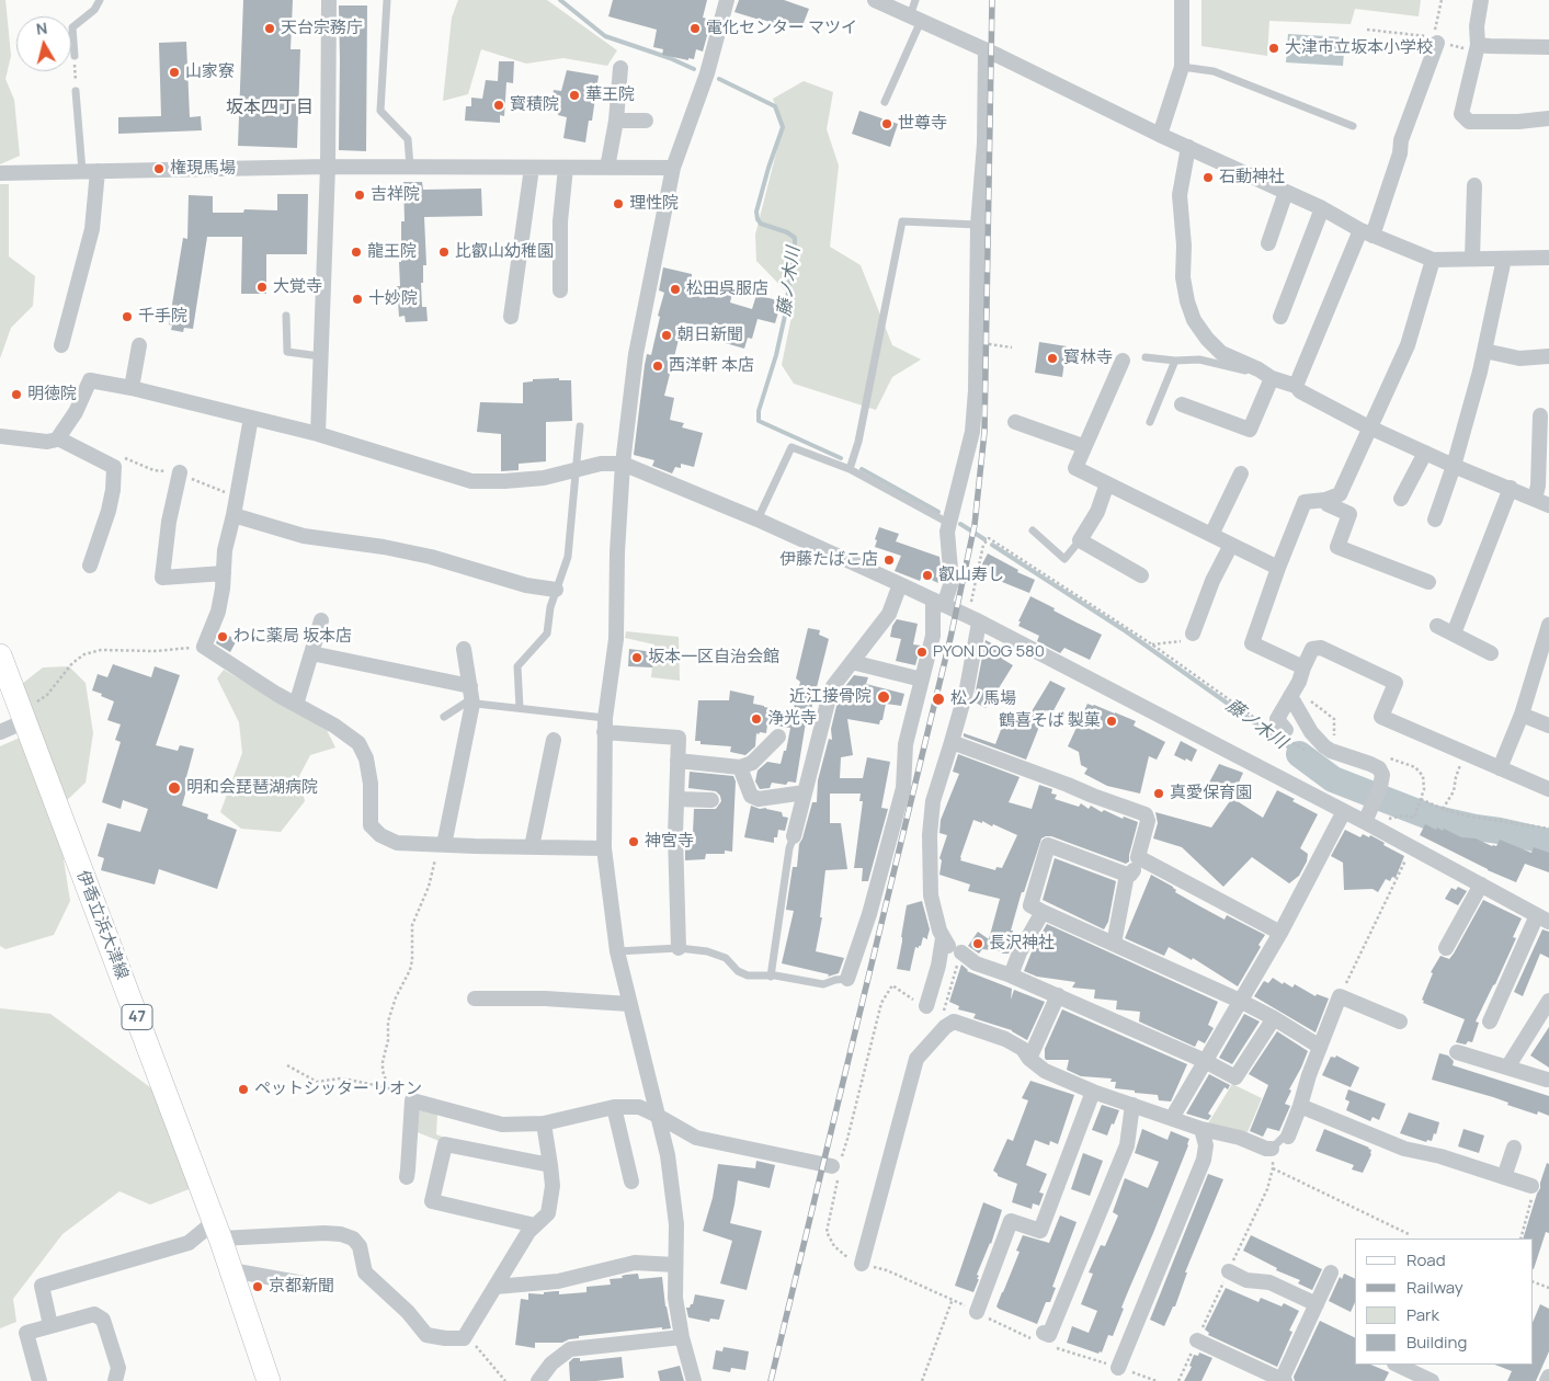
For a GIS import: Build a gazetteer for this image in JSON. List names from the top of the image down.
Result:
{
  "streets": {
    "main road": ["伊香立浜大津線", "47"]
  },
  "districts": ["坂本四丁目"],
  "water": ["藤ノ木川"],
  "places": [
    "天台宗務庁",
    "電化センター マツイ",
    "大津市立坂本小学校",
    "山家寮",
    "華王院",
    "寳積院",
    "世尊寺",
    "権現馬場",
    "石動神社",
    "吉祥院",
    "理性院",
    "龍王院",
    "比叡山幼稚園",
    "大覚寺",
    "松田呉服店",
    "十妙院",
    "千手院",
    "朝日新聞",
    "寳林寺",
    "西洋軒 本店",
    "明徳院",
    "伊藤たばこ店",
    "叡山寿し",
    "わに薬局 坂本店",
    "PYON DOG 580",
    "坂本一区自治会館",
    "近江接骨院",
    "松ノ馬場",
    "浄光寺",
    "鶴喜そば 製菓",
    "明和会琵琶湖病院",
    "真愛保育園",
    "神宮寺",
    "長沢神社",
    "ペットシッター リオン",
    "京都新聞"
  ],
  "legend": [
    "Road",
    "Railway",
    "Park",
    "Building"
  ],
  "north": "top"
}
